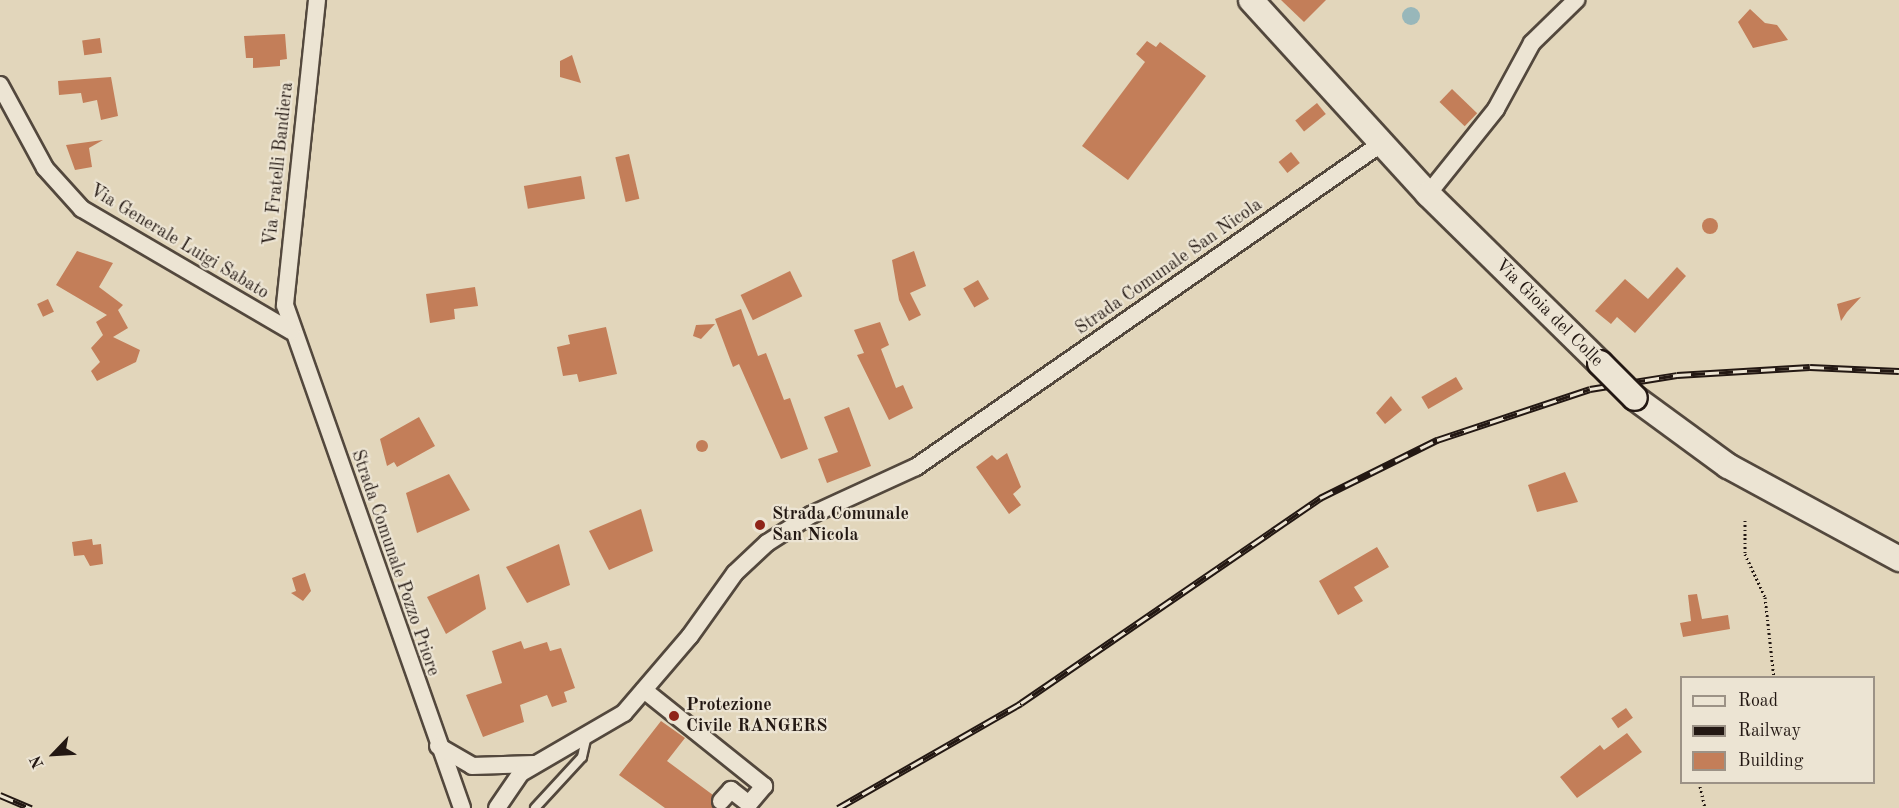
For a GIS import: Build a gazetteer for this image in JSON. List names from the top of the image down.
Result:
{
  "streets": {
    "main road": ["Via Gioia del Colle"],
    "street": [
      "Via Fratelli Bandiera",
      "Via Generale Luigi Sabato",
      "Strada Comunale San Nicola",
      "Strada Comunale Pozzo Priore"
    ]
  },
  "crossings": [
    ["Via Fratelli Bandiera", "Via Generale Luigi Sabato"],
    ["Via Fratelli Bandiera", "Strada Comunale Pozzo Priore"],
    ["Via Generale Luigi Sabato", "Strada Comunale Pozzo Priore"],
    ["Strada Comunale San Nicola", "Via Gioia del Colle"]
  ],
  "places": ["Strada Comunale San Nicola", "Protezione Civile RANGERS"],
  "legend": ["Road", "Railway", "Building"],
  "north": "bottom left"
}
